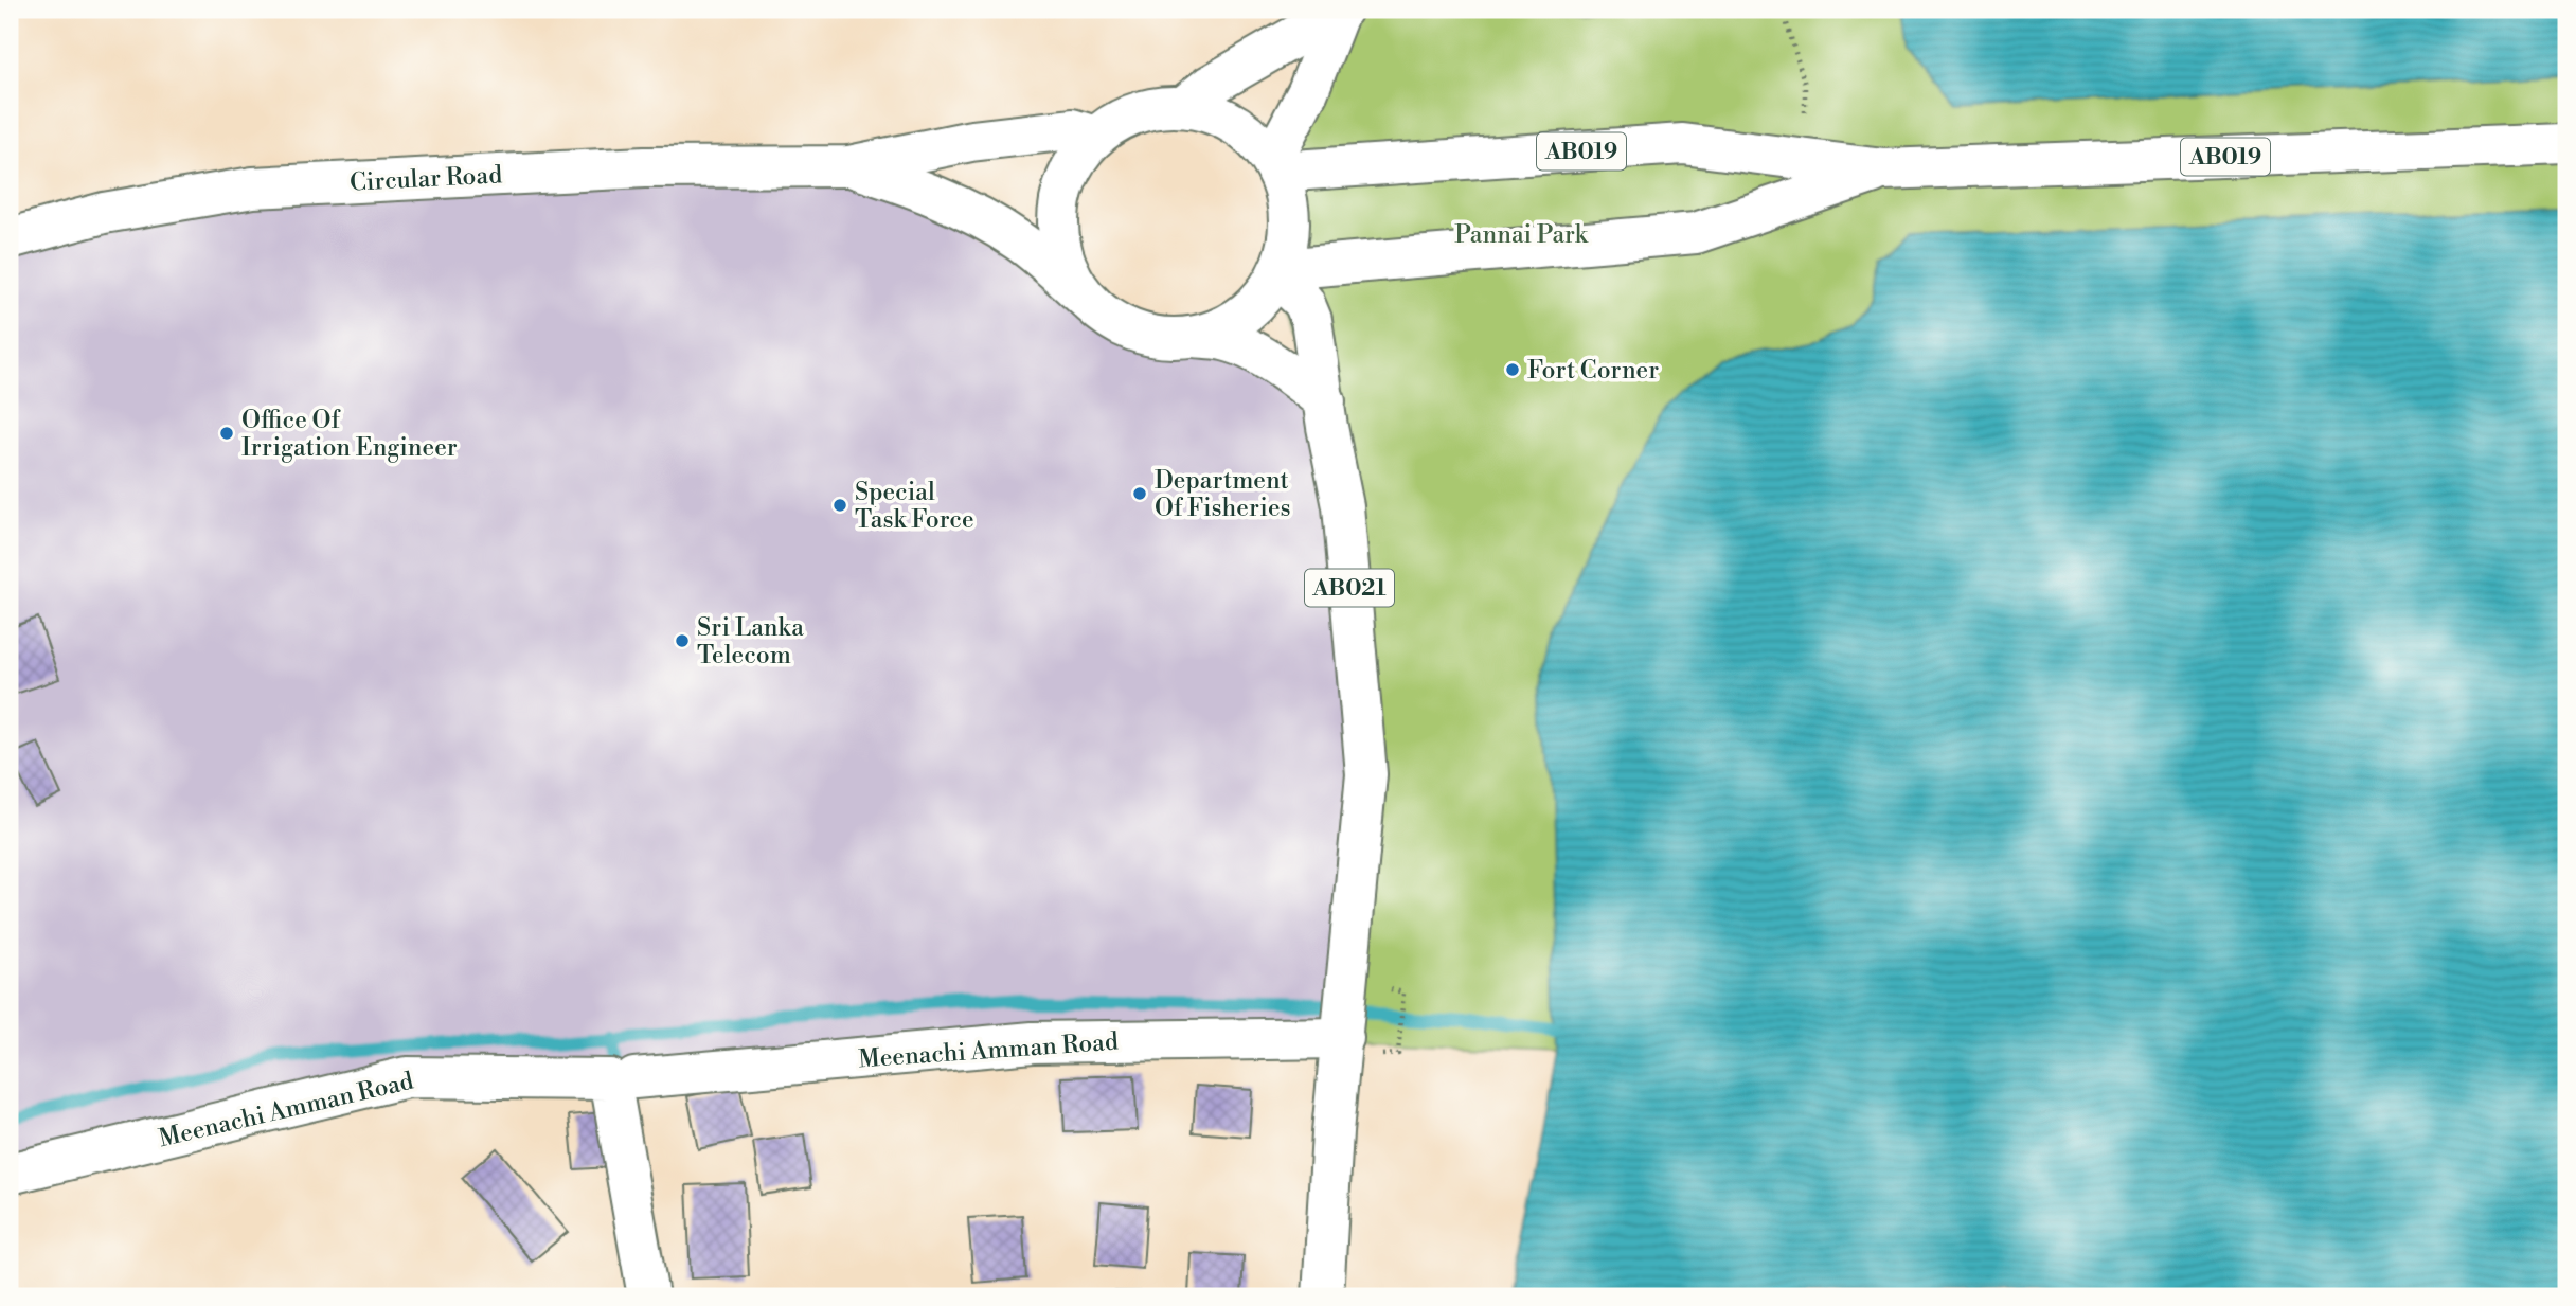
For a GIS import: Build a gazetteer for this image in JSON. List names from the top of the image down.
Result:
{
  "streets": {
    "main road": [
      "AB019",
      "Circular Road",
      "AB021",
      "Meenachi Amman Road"
    ]
  },
  "crossings": [
    ["AB019", "Circular Road"],
    ["AB019", "AB021"],
    ["Circular Road", "AB021"],
    ["AB021", "Meenachi Amman Road"]
  ],
  "parks": ["Pannai Park"],
  "places": [
    "Fort Corner",
    "Office Of Irrigation Engineer",
    "Department Of Fisheries",
    "Special Task Force",
    "Sri Lanka Telecom"
  ]
}
